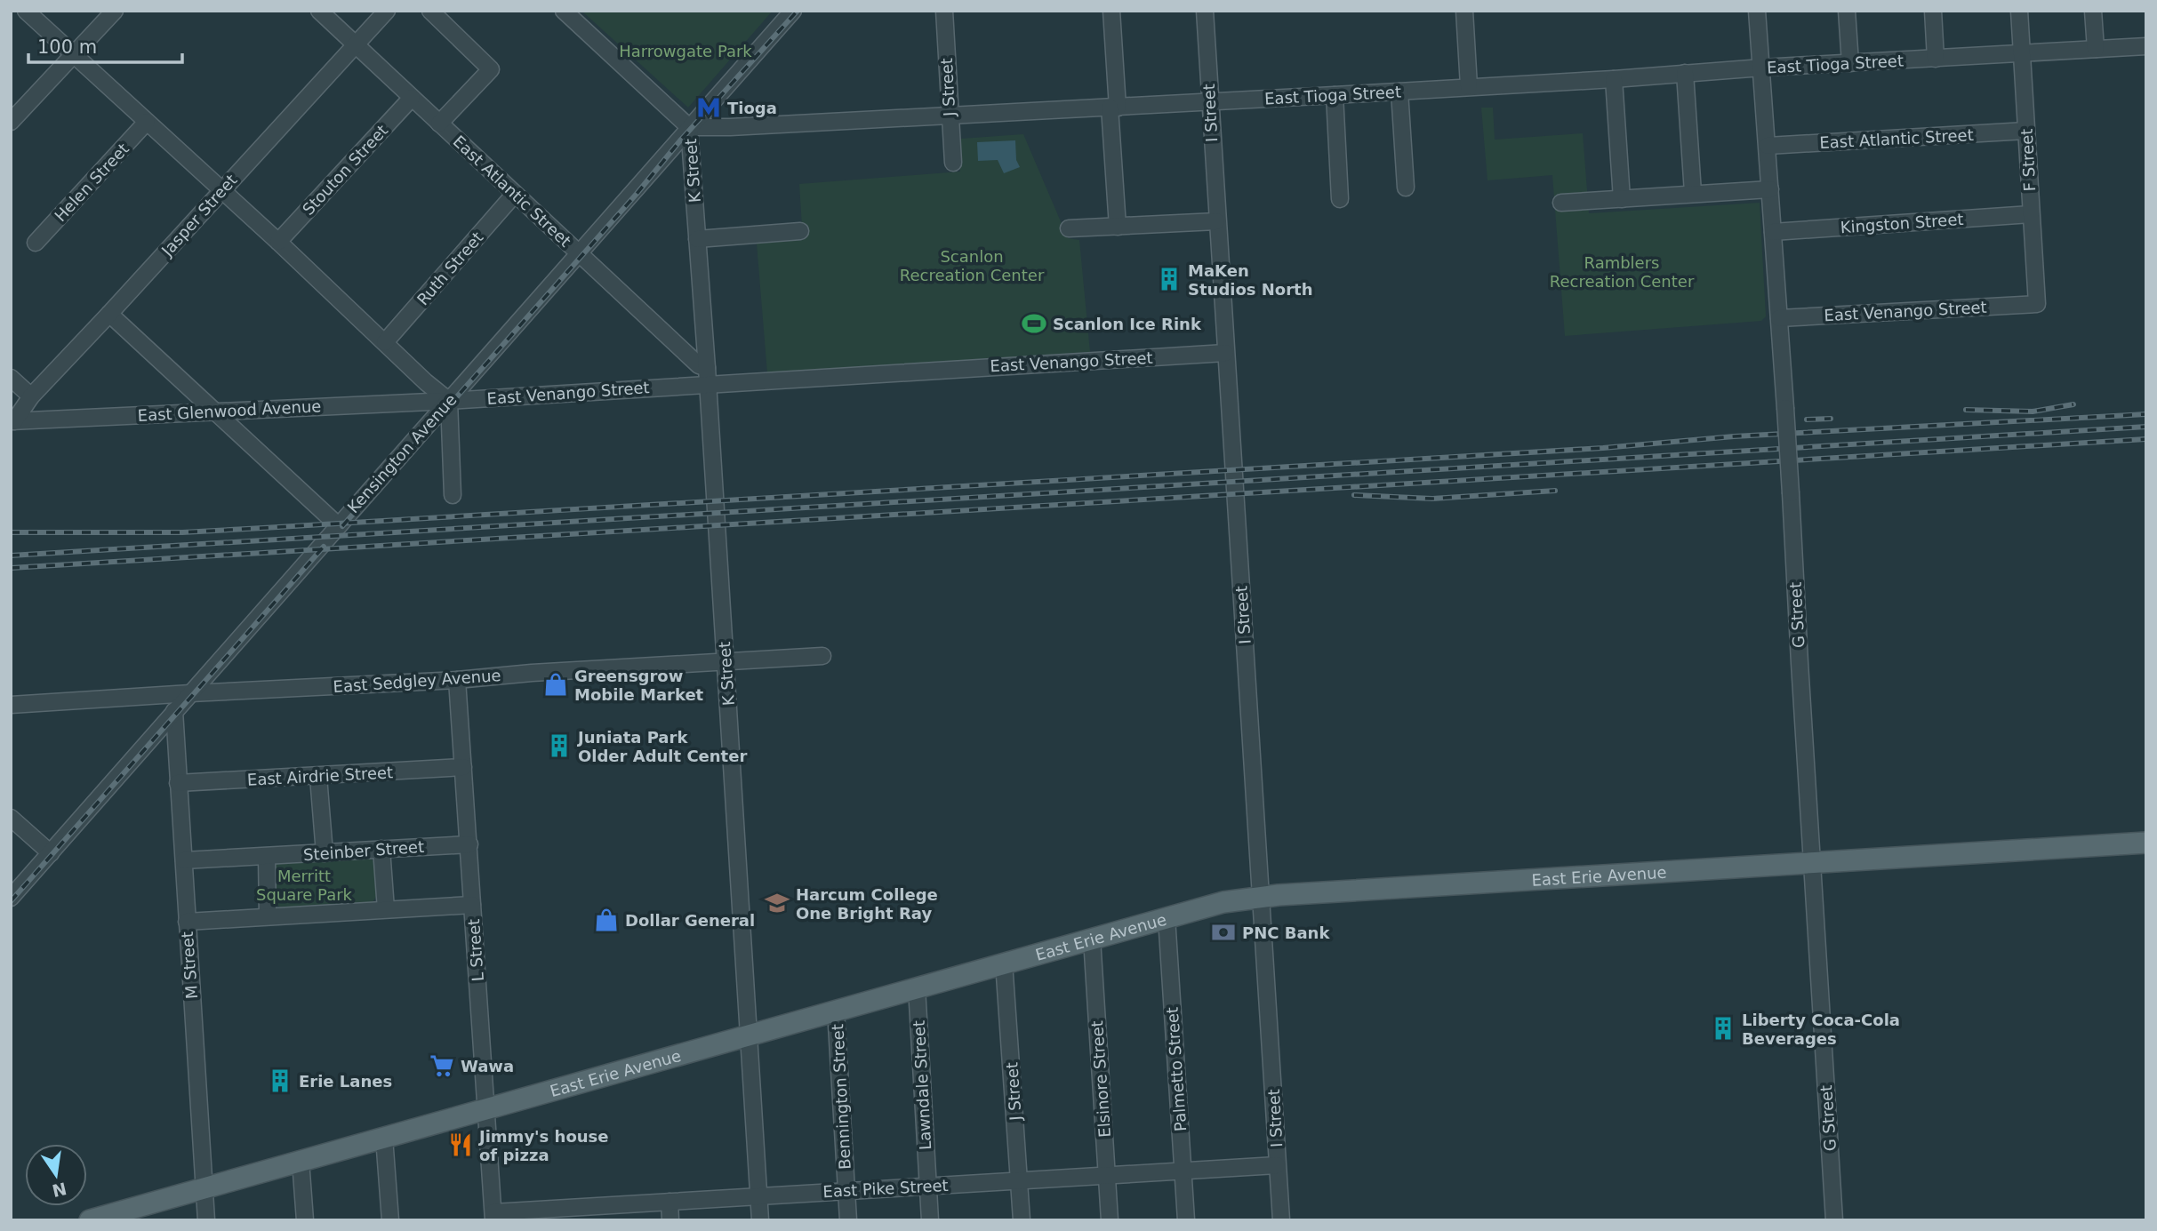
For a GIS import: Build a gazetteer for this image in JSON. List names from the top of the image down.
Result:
{
  "streets": {
    "main road": ["East Erie Avenue"],
    "street": [
      "East Tioga Street",
      "J Street",
      "I Street",
      "East Atlantic Street",
      "F Street",
      "Stouton Street",
      "K Street",
      "Helen Street",
      "Jasper Street",
      "Kingston Street",
      "Ruth Street",
      "East Venango Street",
      "East Glenwood Avenue",
      "Kensington Avenue",
      "G Street",
      "East Sedgley Avenue",
      "East Airdrie Street",
      "Steinber Street",
      "L Street",
      "M Street",
      "Palmetto Street",
      "Elsinore Street",
      "Lawndale Street",
      "Bennington Street",
      "East Pike Street"
    ]
  },
  "crossings": [
    ["East Tioga Street", "J Street"],
    ["East Tioga Street", "I Street"],
    ["East Tioga Street", "F Street"],
    ["East Tioga Street", "K Street"],
    ["East Tioga Street", "Kensington Avenue"],
    ["East Tioga Street", "G Street"],
    ["J Street", "East Erie Avenue"],
    ["J Street", "East Pike Street"],
    ["I Street", "East Venango Street"],
    ["I Street", "East Erie Avenue"],
    ["I Street", "East Pike Street"],
    ["East Atlantic Street", "F Street"],
    ["East Atlantic Street", "Stouton Street"],
    ["East Atlantic Street", "K Street"],
    ["East Atlantic Street", "Jasper Street"],
    ["East Atlantic Street", "Ruth Street"],
    ["East Atlantic Street", "East Venango Street"],
    ["East Atlantic Street", "Kensington Avenue"],
    ["East Atlantic Street", "G Street"],
    ["F Street", "Kingston Street"],
    ["F Street", "East Venango Street"],
    ["K Street", "East Venango Street"],
    ["K Street", "Kensington Avenue"],
    ["K Street", "East Sedgley Avenue"],
    ["K Street", "East Erie Avenue"],
    ["K Street", "East Pike Street"],
    ["Jasper Street", "East Glenwood Avenue"],
    ["Kingston Street", "G Street"],
    ["East Venango Street", "East Glenwood Avenue"],
    ["East Venango Street", "Kensington Avenue"],
    ["East Venango Street", "G Street"],
    ["East Glenwood Avenue", "Kensington Avenue"],
    ["Kensington Avenue", "East Sedgley Avenue"],
    ["Kensington Avenue", "M Street"],
    ["G Street", "East Erie Avenue"],
    ["East Sedgley Avenue", "L Street"],
    ["East Airdrie Street", "L Street"],
    ["East Airdrie Street", "M Street"],
    ["Steinber Street", "L Street"],
    ["Steinber Street", "M Street"],
    ["East Erie Avenue", "L Street"],
    ["East Erie Avenue", "M Street"],
    ["East Erie Avenue", "Palmetto Street"],
    ["East Erie Avenue", "Elsinore Street"],
    ["East Erie Avenue", "Lawndale Street"],
    ["East Erie Avenue", "Bennington Street"],
    ["L Street", "East Pike Street"],
    ["Palmetto Street", "East Pike Street"],
    ["Elsinore Street", "East Pike Street"],
    ["Lawndale Street", "East Pike Street"],
    ["Bennington Street", "East Pike Street"]
  ],
  "parks": [
    "Harrowgate Park",
    "Scanlon Recreation Center",
    "Ramblers Recreation Center",
    "Merritt Square Park"
  ],
  "places": {
    "metro station": ["Tioga"],
    "building": [
      "MaKen Studios North",
      "Juniata Park Older Adult Center",
      "Liberty Coca-Cola Beverages",
      "Erie Lanes"
    ],
    "sports": ["Scanlon Ice Rink"],
    "shop": ["Greensgrow Mobile Market", "Dollar General"],
    "school or university": ["Harcum College One Bright Ray"],
    "bank": ["PNC Bank"],
    "supermarket": ["Wawa"],
    "restaurant": ["Jimmy's house of pizza"]
  },
  "scale_bar": "100 m",
  "north": "bottom"
}
